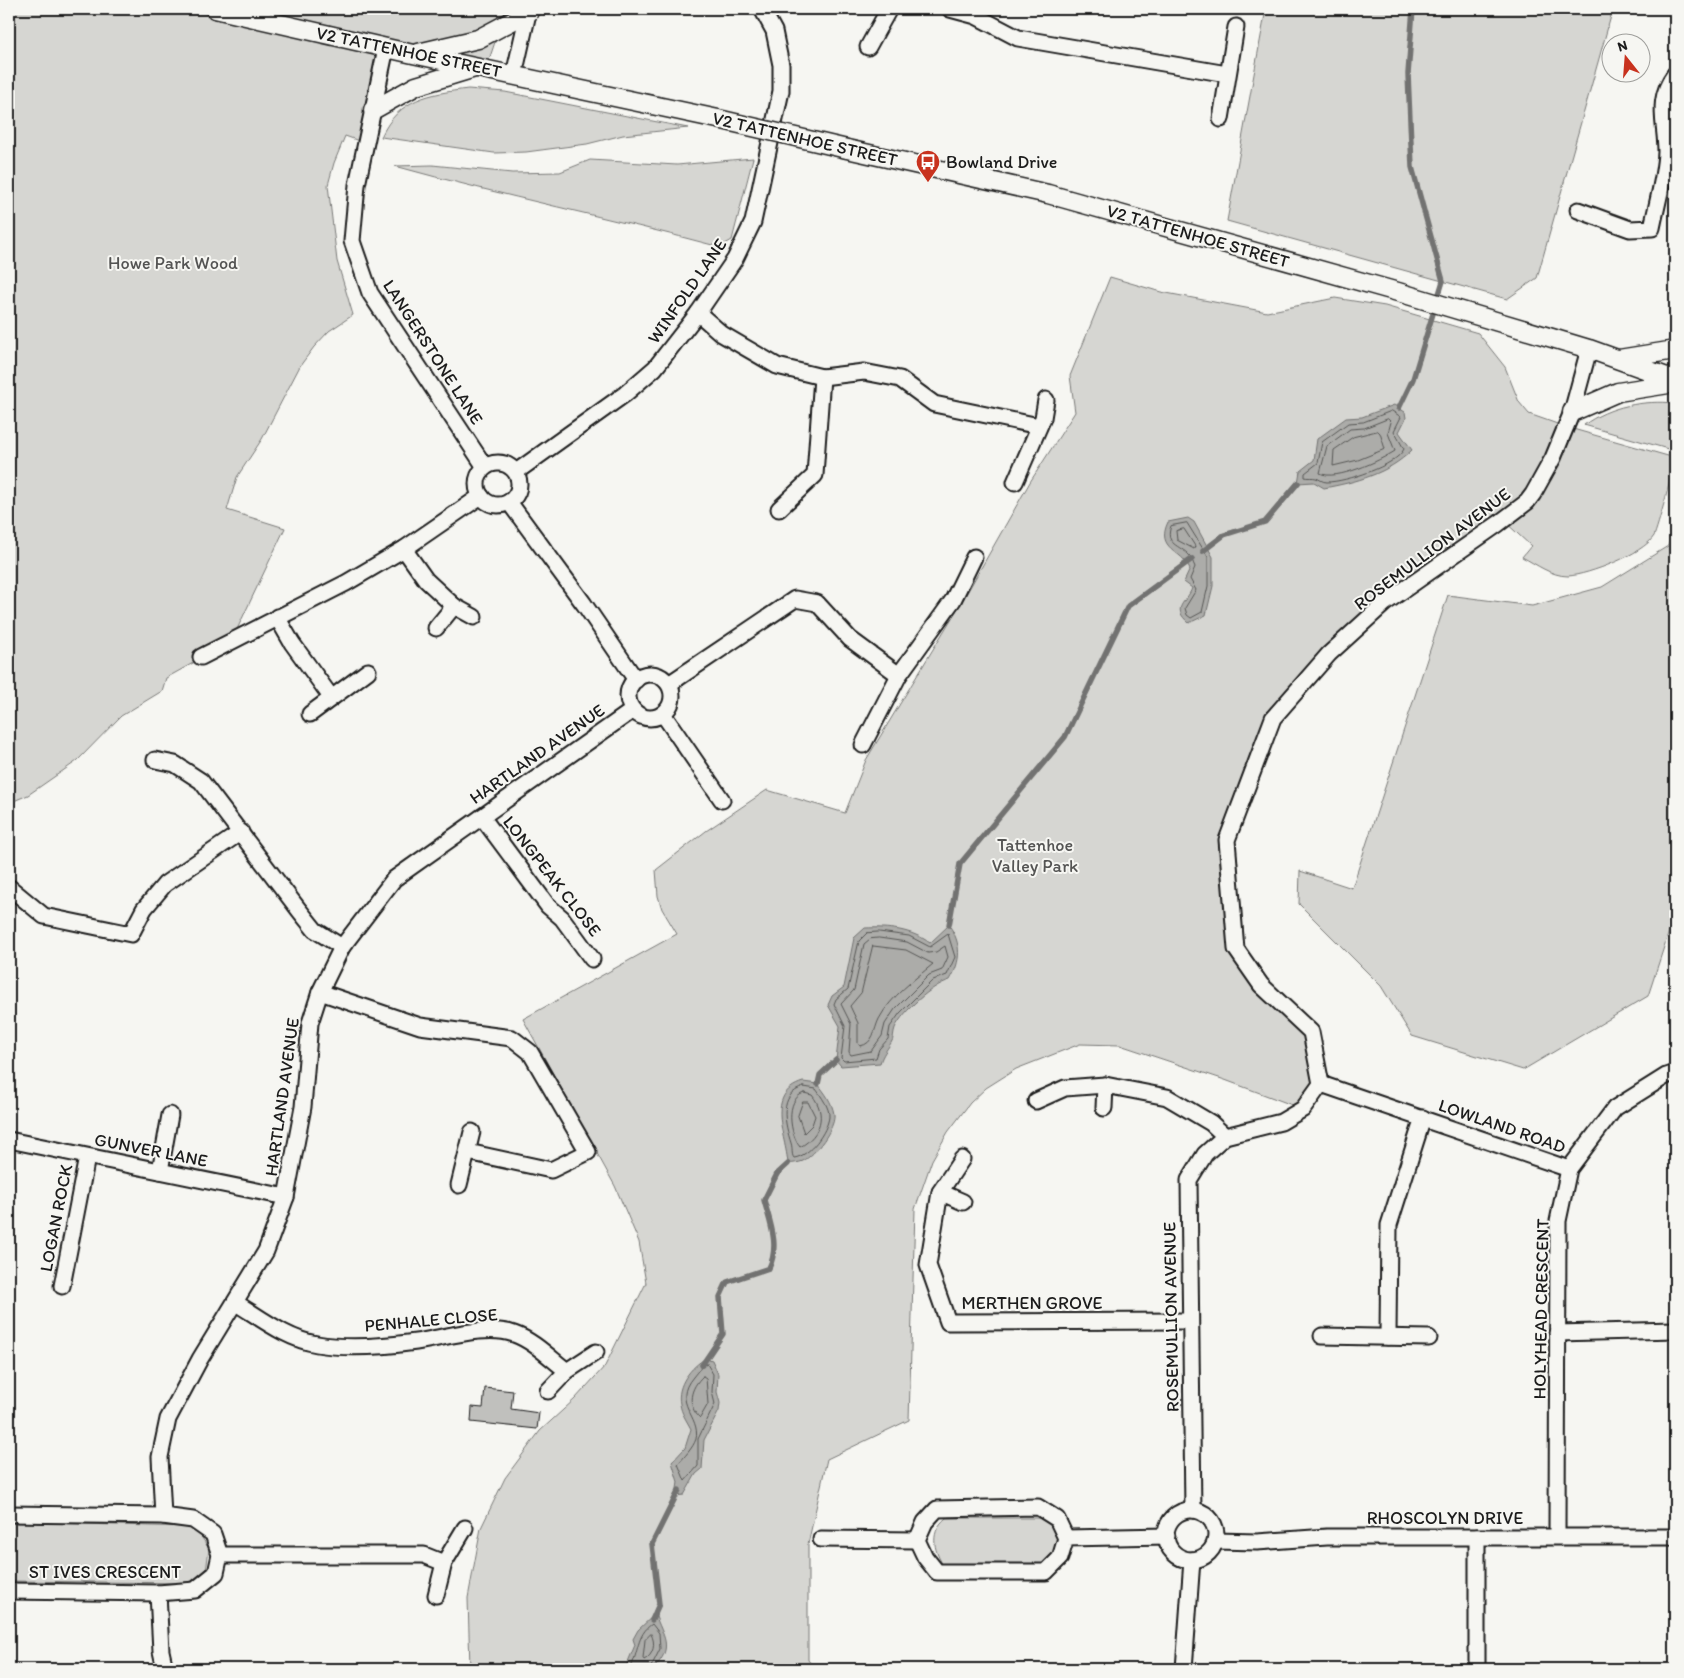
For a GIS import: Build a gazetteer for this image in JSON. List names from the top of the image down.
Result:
{
  "streets": {
    "street": [
      "V2 TATTENHOE STREET",
      "WINFOLD LANE",
      "LANGERSTONE LANE",
      "ROSEMULLION AVENUE",
      "HARTLAND AVENUE",
      "LONGPEAK CLOSE",
      "LOWLAND ROAD",
      "GUNVER LANE",
      "LOGAN ROCK",
      "MERTHEN GROVE",
      "HOLYHEAD CRESCENT",
      "PENHALE CLOSE",
      "RHOSCOLYN DRIVE",
      "ST IVES CRESCENT"
    ]
  },
  "crossings": [
    ["V2 TATTENHOE STREET", "LANGERSTONE LANE"],
    ["V2 TATTENHOE STREET", "ROSEMULLION AVENUE"],
    ["WINFOLD LANE", "LANGERSTONE LANE"],
    ["ROSEMULLION AVENUE", "LOWLAND ROAD"],
    ["ROSEMULLION AVENUE", "MERTHEN GROVE"],
    ["ROSEMULLION AVENUE", "RHOSCOLYN DRIVE"],
    ["HARTLAND AVENUE", "LONGPEAK CLOSE"],
    ["HARTLAND AVENUE", "GUNVER LANE"],
    ["HARTLAND AVENUE", "PENHALE CLOSE"],
    ["LOWLAND ROAD", "HOLYHEAD CRESCENT"],
    ["GUNVER LANE", "LOGAN ROCK"],
    ["HOLYHEAD CRESCENT", "RHOSCOLYN DRIVE"]
  ],
  "parks": ["Howe Park Wood", "Tattenhoe Valley Park"],
  "places": {
    "bus stop": ["Bowland Drive"]
  },
  "north": "top"
}
